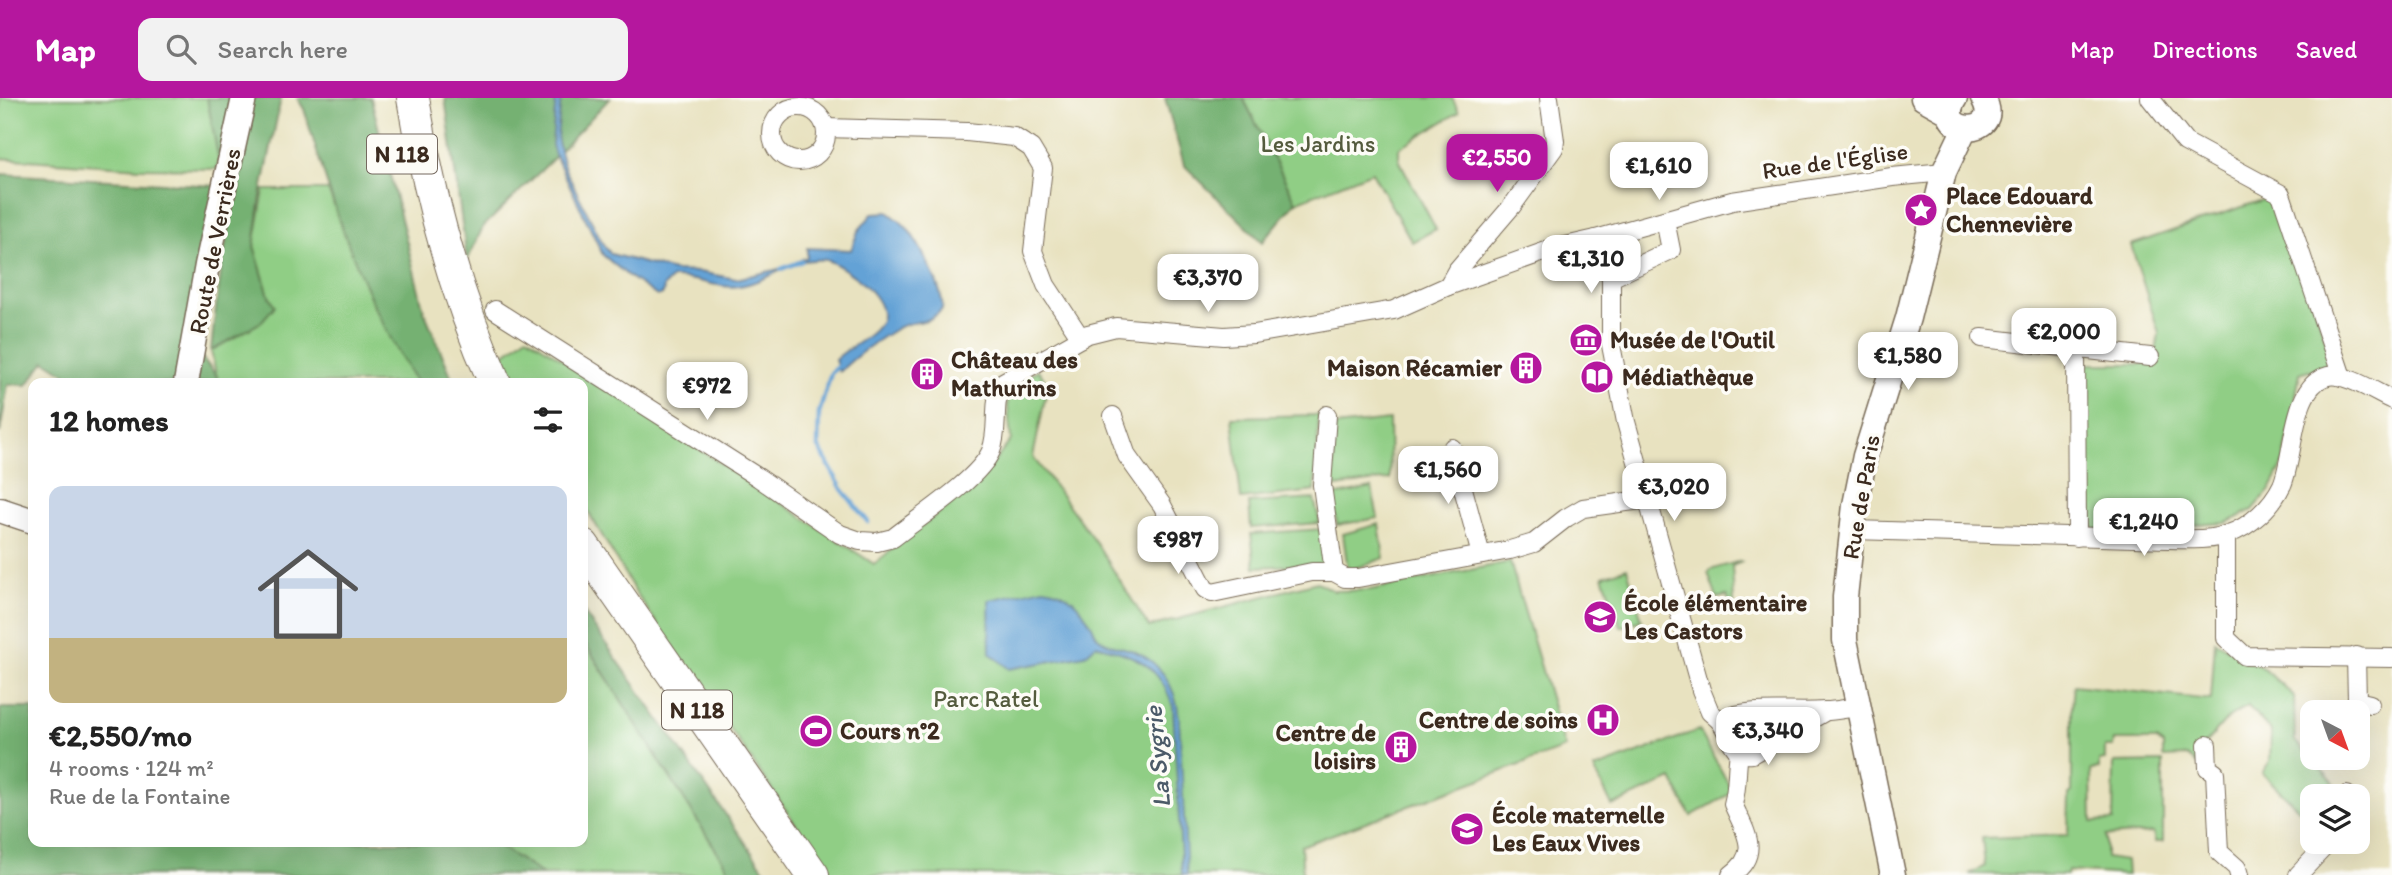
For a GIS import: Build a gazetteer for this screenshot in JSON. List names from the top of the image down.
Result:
{
  "streets": {
    "highway": ["N 118"],
    "street": ["Rue de l'Église", "Route de Verrières", "Rue de Paris"]
  },
  "crossings": [
    ["Rue de l'Église", "Rue de Paris"]
  ],
  "water": ["La Sygrie"],
  "parks": ["Les Jardins", "Parc Ratel"],
  "places": {
    "place": ["Place Edouard Chennevière"],
    "museum": ["Musée de l'Outil"],
    "building": ["Maison Récamier", "Château des Mathurins", "Centre de loisirs"],
    "library": ["Médiathèque"],
    "school or university": ["École élémentaire Les Castors", "École maternelle Les Eaux Vives"],
    "hospital": ["Centre de soins"],
    "sports": ["Cours n°2"]
  },
  "north": "bottom right",
  "page": {
    "header": "Map",
    "search": "Search here",
    "nav": ["Map", "Directions", "Saved"],
    "price": [
      "€2,550",
      "€1,610",
      "€1,310",
      "€3,370",
      "€2,000",
      "€1,580",
      "€972",
      "€1,560",
      "€3,020",
      "€1,240",
      "€987",
      "€3,340"
    ],
    "heading": "12 homes",
    "list": [
      {
        "name": "€2,550/mo",
        "note": "4 rooms · 124 m² · Rue de la Fontaine"
      }
    ]
  }
}
